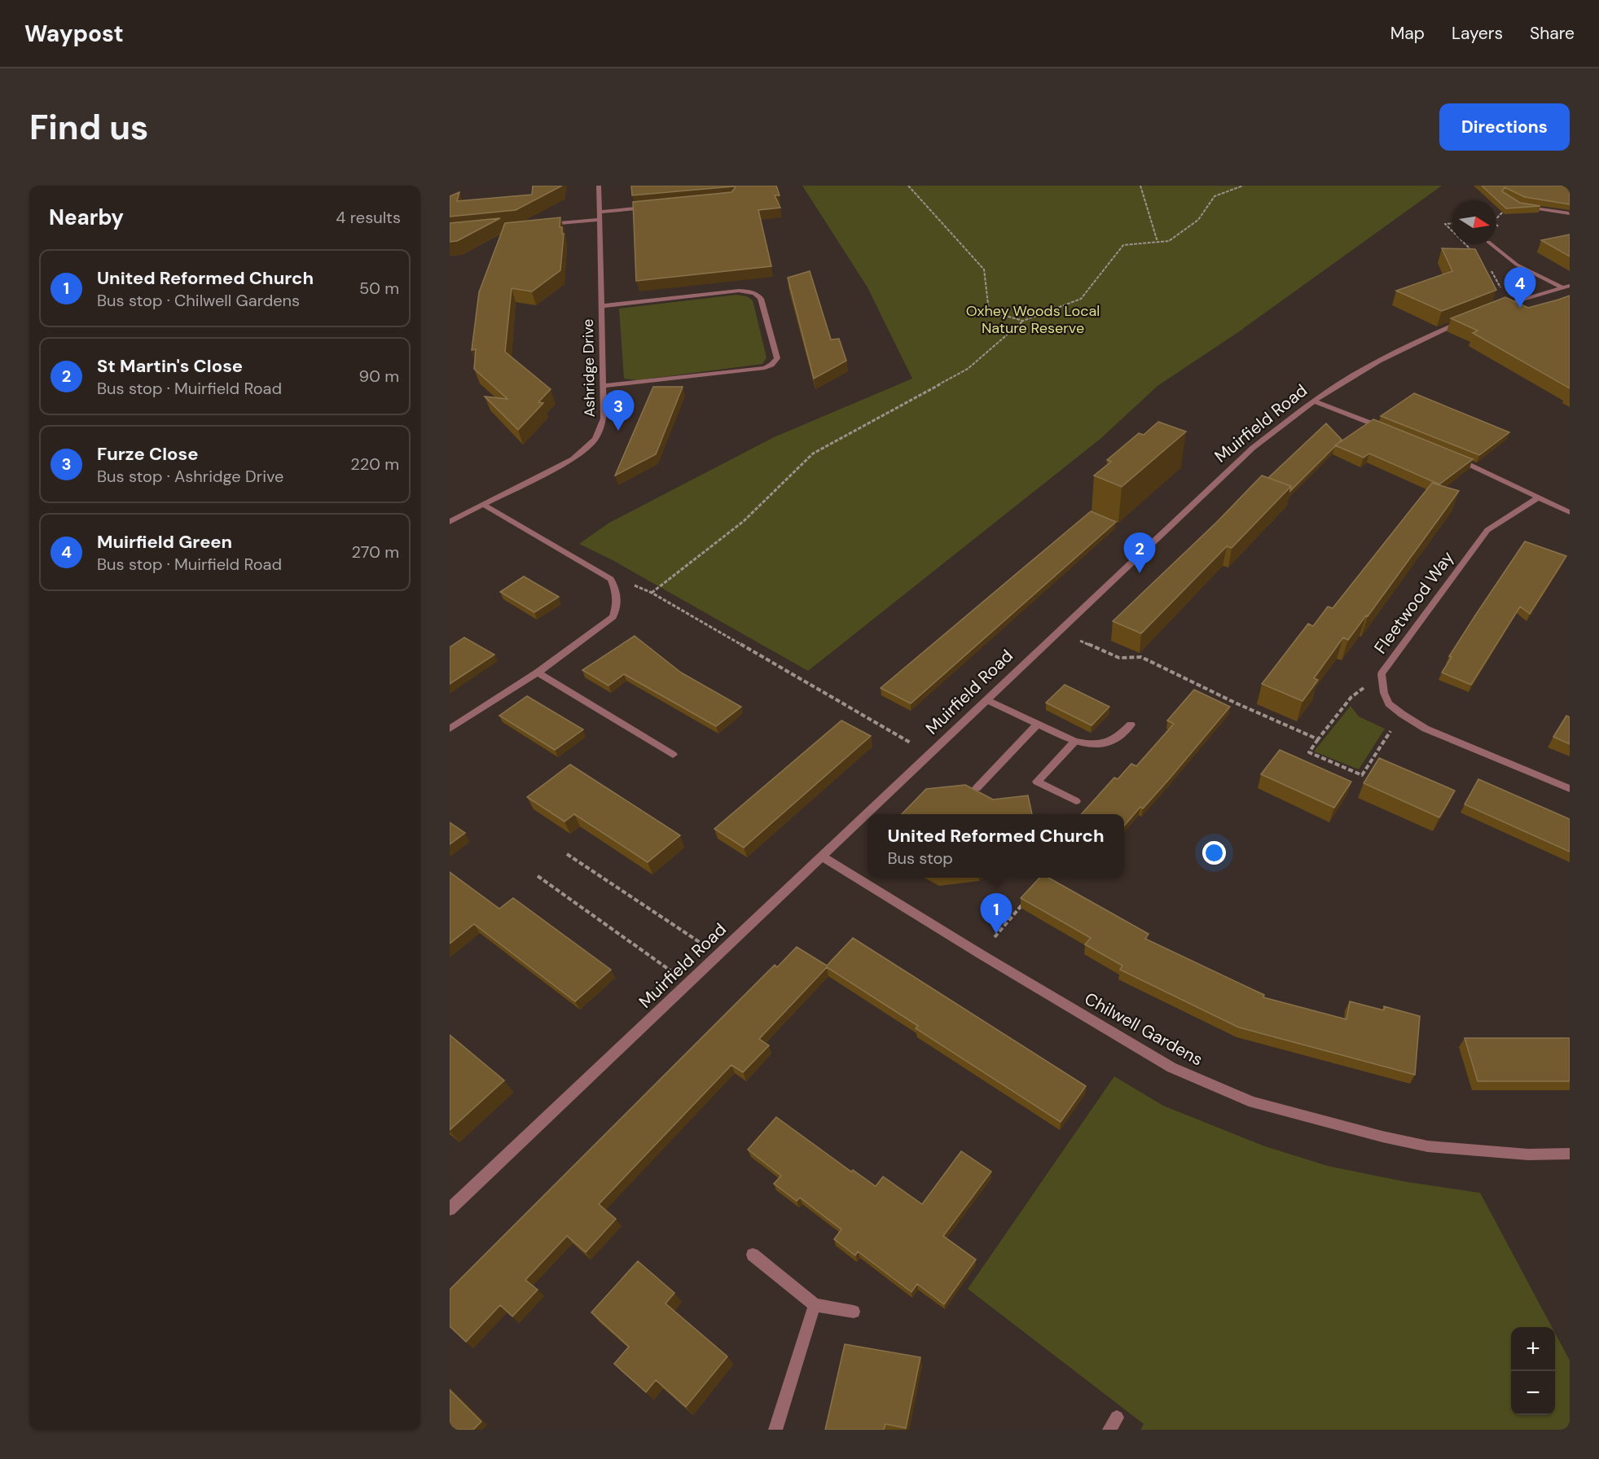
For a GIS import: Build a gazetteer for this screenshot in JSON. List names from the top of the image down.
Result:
{
  "streets": {
    "street": [
      "Ashridge Drive",
      "Muirfield Road",
      "Fleetwood Way",
      "Chilwell Gardens"
    ]
  },
  "crossings": [
    ["Muirfield Road", "Chilwell Gardens"]
  ],
  "parks": ["Oxhey Woods Local Nature Reserve"],
  "north": "right",
  "page": {
    "header": "Waypost",
    "nav": ["Map", "Layers", "Share"],
    "buttons": "Directions",
    "title": "Find us",
    "heading": ["Nearby", "4 results"],
    "list": [
      {
        "mark": "1",
        "name": "United Reformed Church",
        "note": "Bus stop · Chilwell Gardens",
        "value": "50 m"
      },
      {
        "mark": "2",
        "name": "St Martin's Close",
        "note": "Bus stop · Muirfield Road",
        "value": "90 m"
      },
      {
        "mark": "3",
        "name": "Furze Close",
        "note": "Bus stop · Ashridge Drive",
        "value": "220 m"
      },
      {
        "mark": "4",
        "name": "Muirfield Green",
        "note": "Bus stop · Muirfield Road",
        "value": "270 m"
      }
    ],
    "pins": [
      "4",
      "3",
      "2",
      "1"
    ],
    "popup": ["United Reformed Church", "Bus stop"],
    "map_buttons": ["+", "−"]
  }
}
